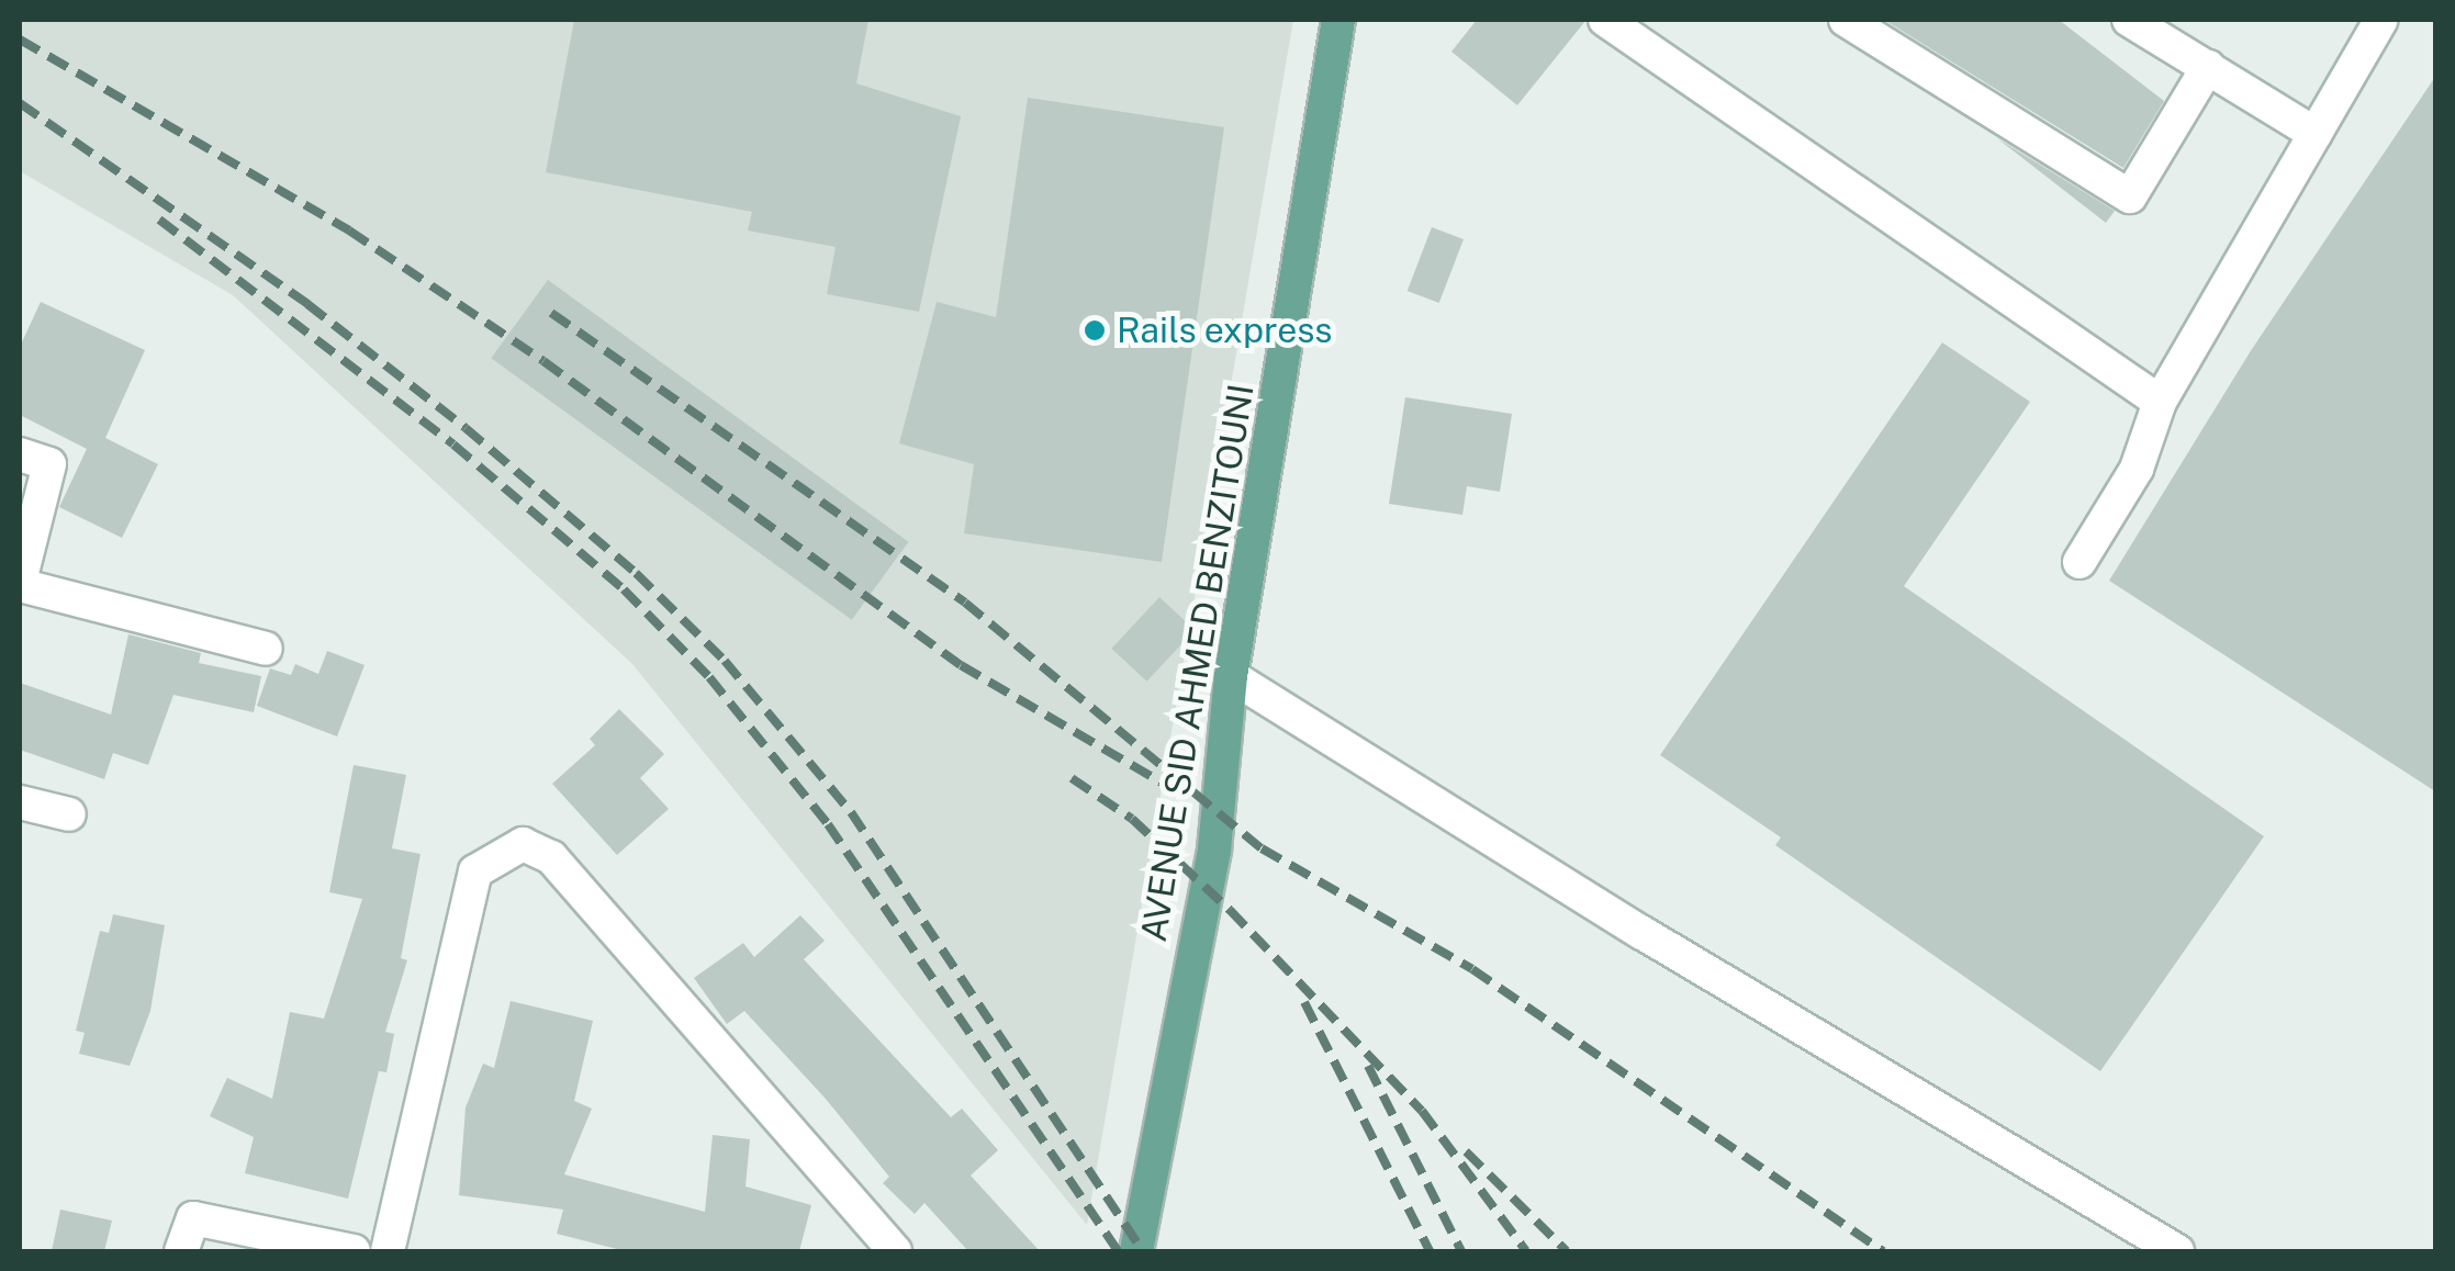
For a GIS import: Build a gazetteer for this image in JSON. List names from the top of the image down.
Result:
{
  "streets": {
    "main road": ["AVENUE SID AHMED BENZITOUNI"]
  },
  "places": ["Rails express"]
}
